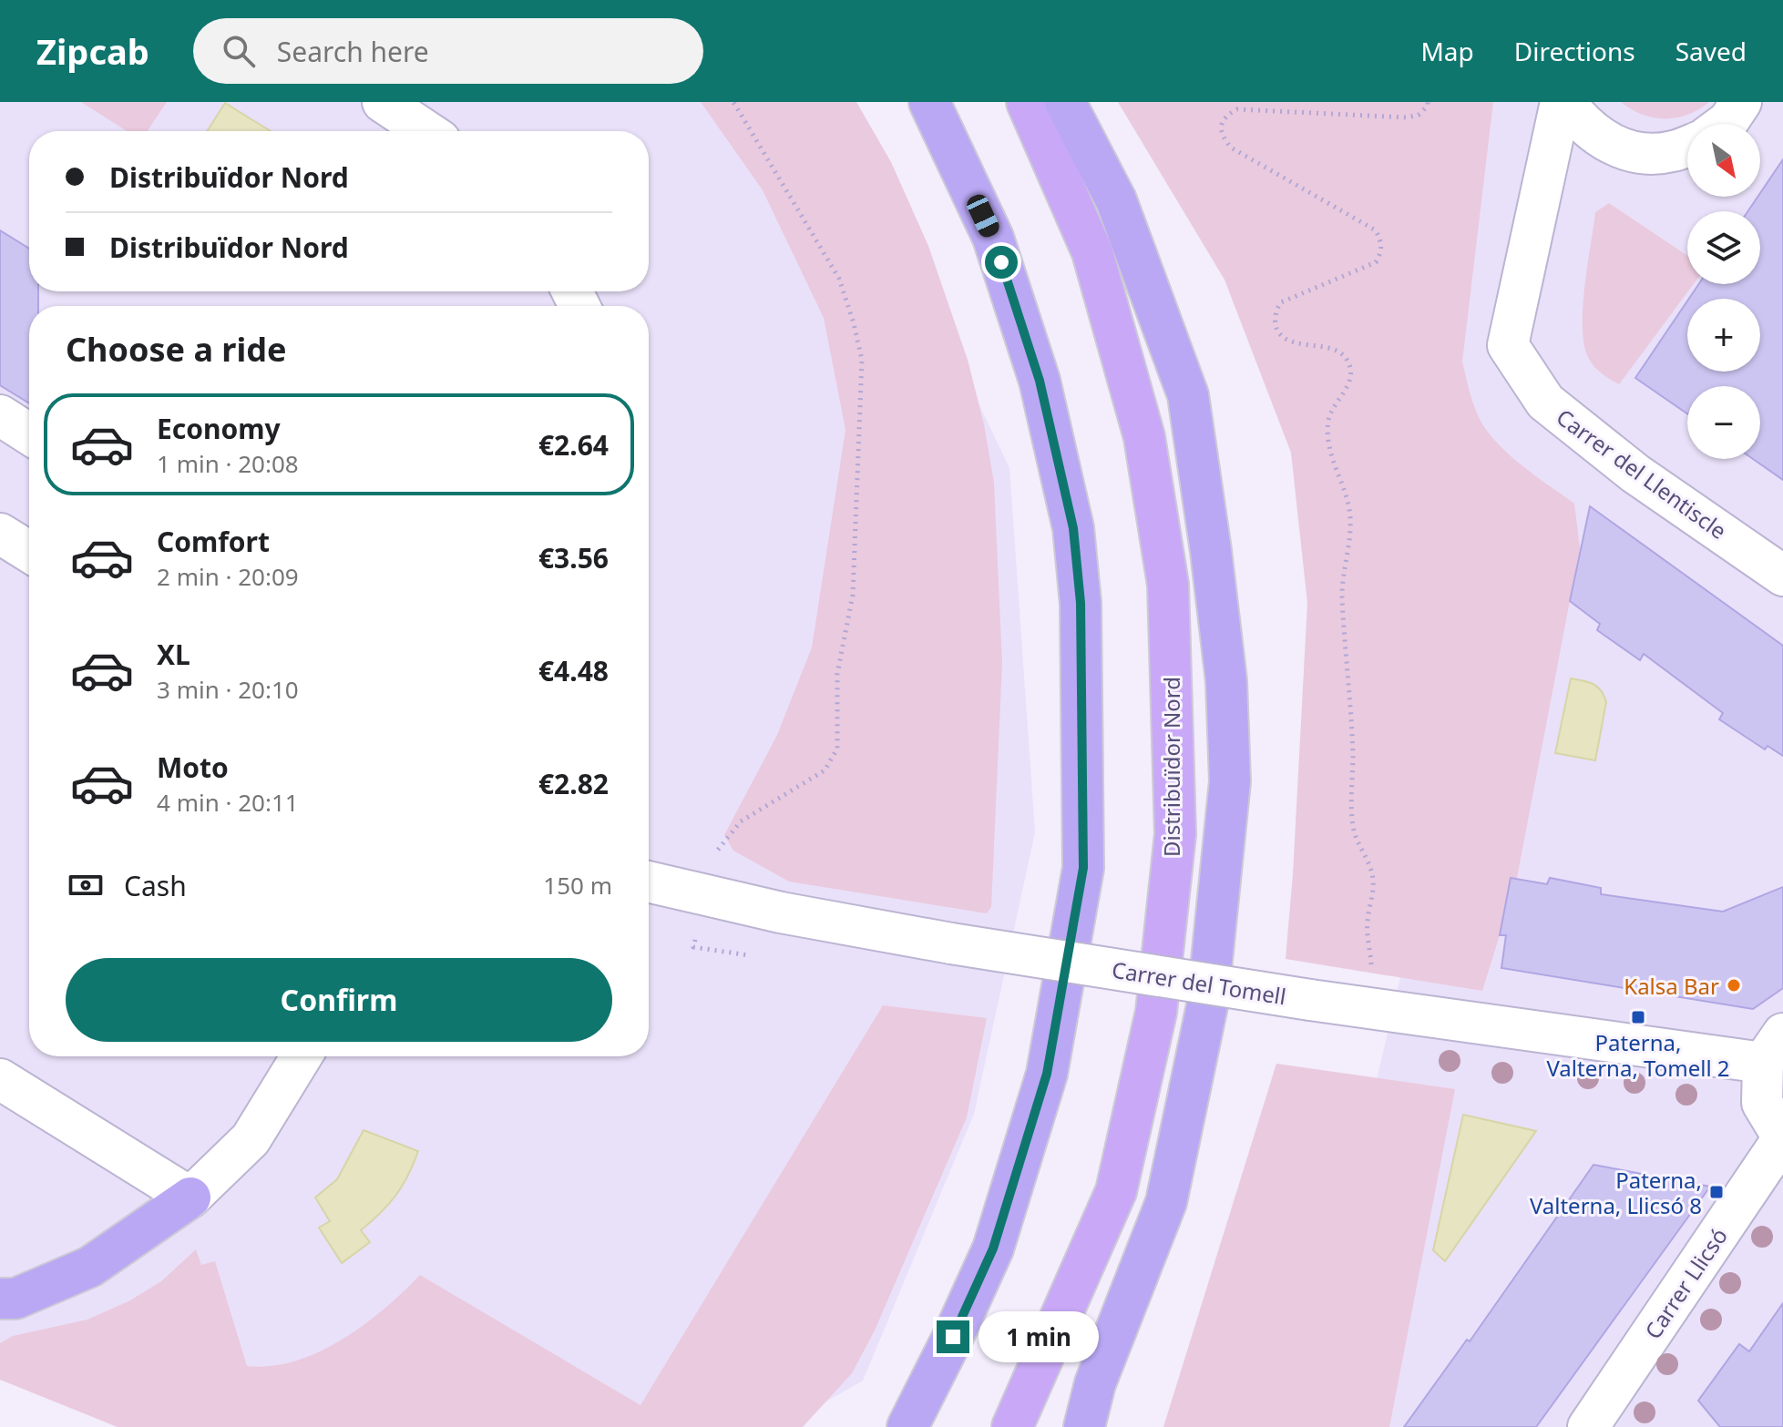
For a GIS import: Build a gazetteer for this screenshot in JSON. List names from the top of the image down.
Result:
{
  "streets": {
    "main road": ["Distribuïdor Nord"],
    "street": ["Carrer del Llentiscle", "Carrer del Tomell", "Carrer Llicsó"]
  },
  "places": {
    "other": ["Kalsa Bar"],
    "transit": ["Paterna, Valterna, Tomell 2", "Paterna, Valterna, Llicsó 8"]
  },
  "north": "bottom right",
  "page": {
    "header": "Zipcab",
    "search": "Search here",
    "nav": ["Map", "Directions", "Saved"],
    "map_buttons": ["+", "−"],
    "banner": ["Distribuïdor Nord", "Distribuïdor Nord"],
    "heading": "Choose a ride",
    "list": [
      {
        "name": "Economy",
        "note": "1 min · 20:08",
        "value": "€2.64"
      },
      {
        "name": "Comfort",
        "note": "2 min · 20:09",
        "value": "€3.56"
      },
      {
        "name": "XL",
        "note": "3 min · 20:10",
        "value": "€4.48"
      },
      {
        "name": "Moto",
        "note": "4 min · 20:11",
        "value": "€2.82"
      }
    ],
    "pay": ["Cash", "150 m"],
    "buttons": "Confirm",
    "bubble": "1 min"
  }
}
